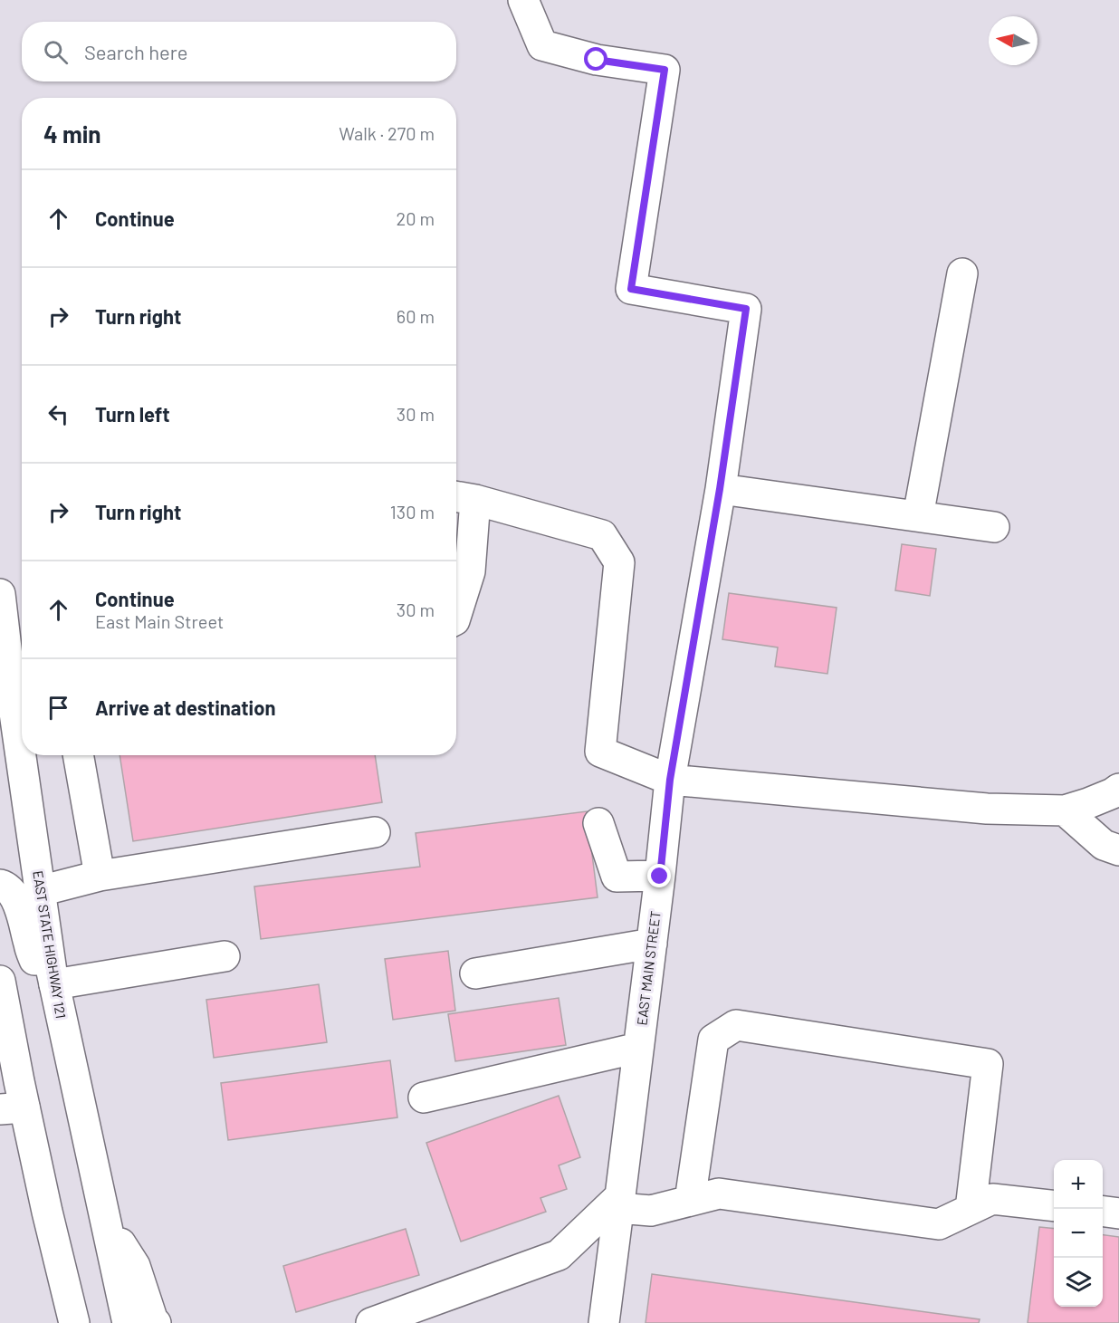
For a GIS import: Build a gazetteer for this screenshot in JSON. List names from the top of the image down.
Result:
{
  "streets": {
    "main road": ["EAST STATE HIGHWAY 121", "EAST MAIN STREET"]
  },
  "north": "left",
  "page": {
    "search": "Search here",
    "heading": ["4 min", "Walk · 270 m"],
    "list": [
      ["Continue", "20 m"],
      ["Turn right", "60 m"],
      ["Turn left", "30 m"],
      ["Turn right", "130 m"],
      ["Continue", "East Main Street", "30 m"],
      "Arrive at destination"
    ],
    "map_buttons": ["+", "−"]
  }
}
